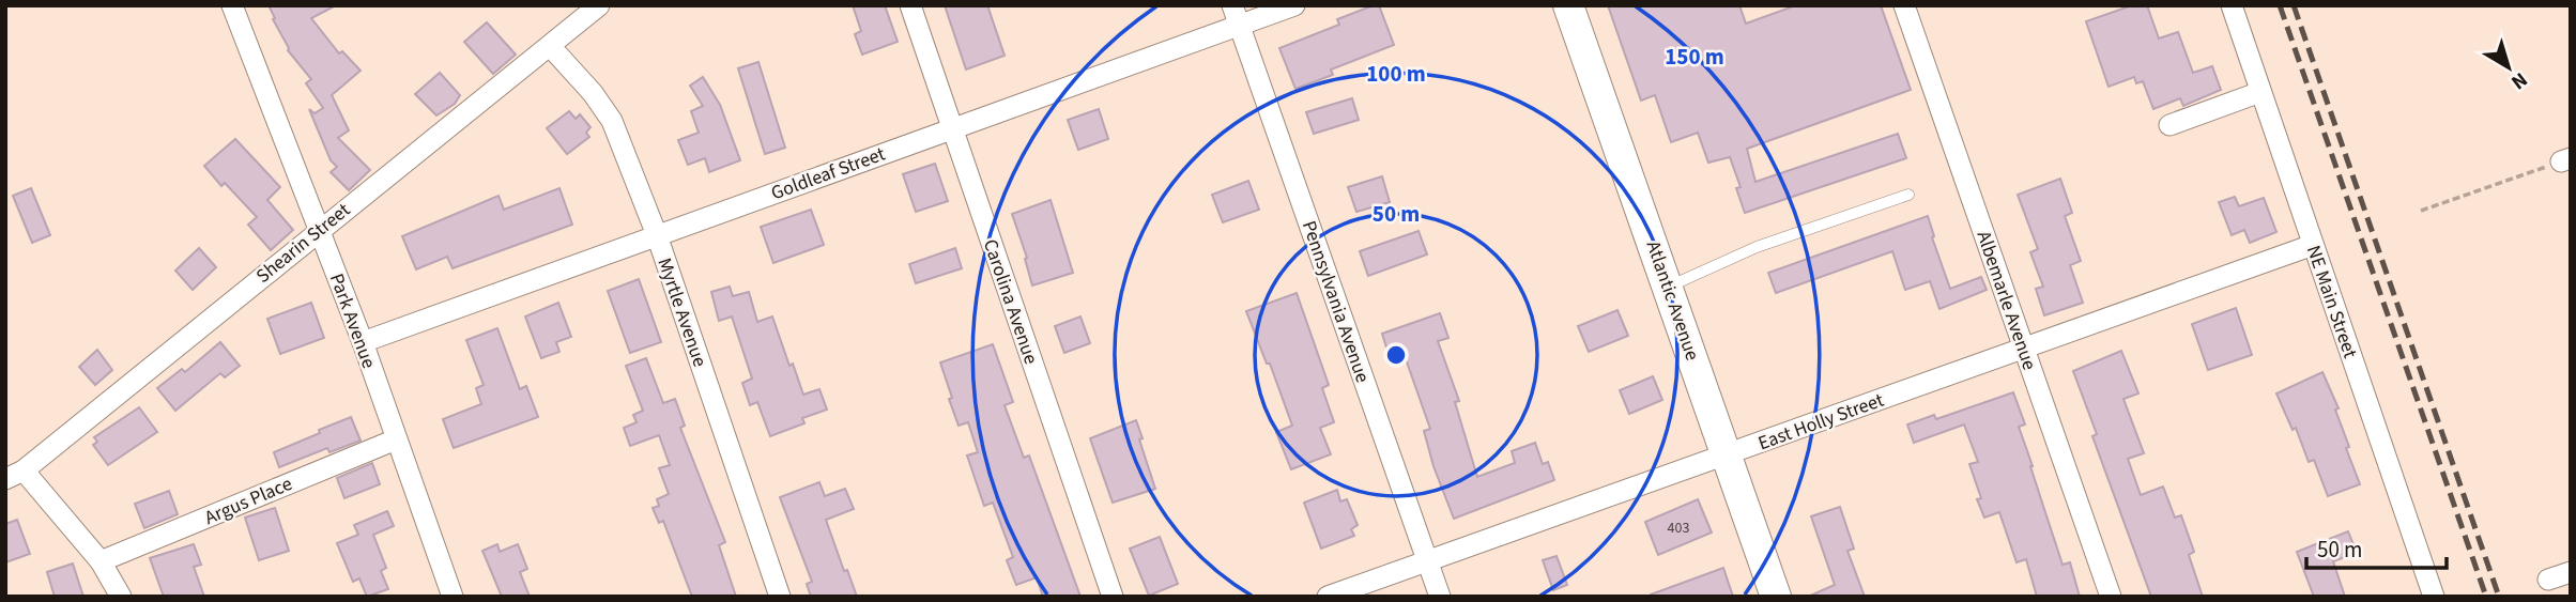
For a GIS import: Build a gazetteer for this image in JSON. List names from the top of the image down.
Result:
{
  "streets": {
    "main road": ["Atlantic Avenue"],
    "street": [
      "Goldleaf Street",
      "Shearin Street",
      "Albemarle Avenue",
      "Carolina Avenue",
      "Pennsylvania Avenue",
      "NE Main Street",
      "Myrtle Avenue",
      "Park Avenue",
      "East Holly Street",
      "Argus Place"
    ]
  },
  "crossings": [
    ["Goldleaf Street", "Carolina Avenue"],
    ["Goldleaf Street", "Pennsylvania Avenue"],
    ["Goldleaf Street", "Myrtle Avenue"],
    ["Goldleaf Street", "Park Avenue"],
    ["Shearin Street", "Myrtle Avenue"],
    ["Shearin Street", "Park Avenue"],
    ["Atlantic Avenue", "East Holly Street"],
    ["Albemarle Avenue", "East Holly Street"],
    ["Pennsylvania Avenue", "East Holly Street"],
    ["NE Main Street", "East Holly Street"],
    ["Park Avenue", "Argus Place"]
  ],
  "house_numbers": ["403"],
  "scale_bar": "50 m",
  "north": "bottom right",
  "rings": ["150 m", "100 m", "50 m"]
}
